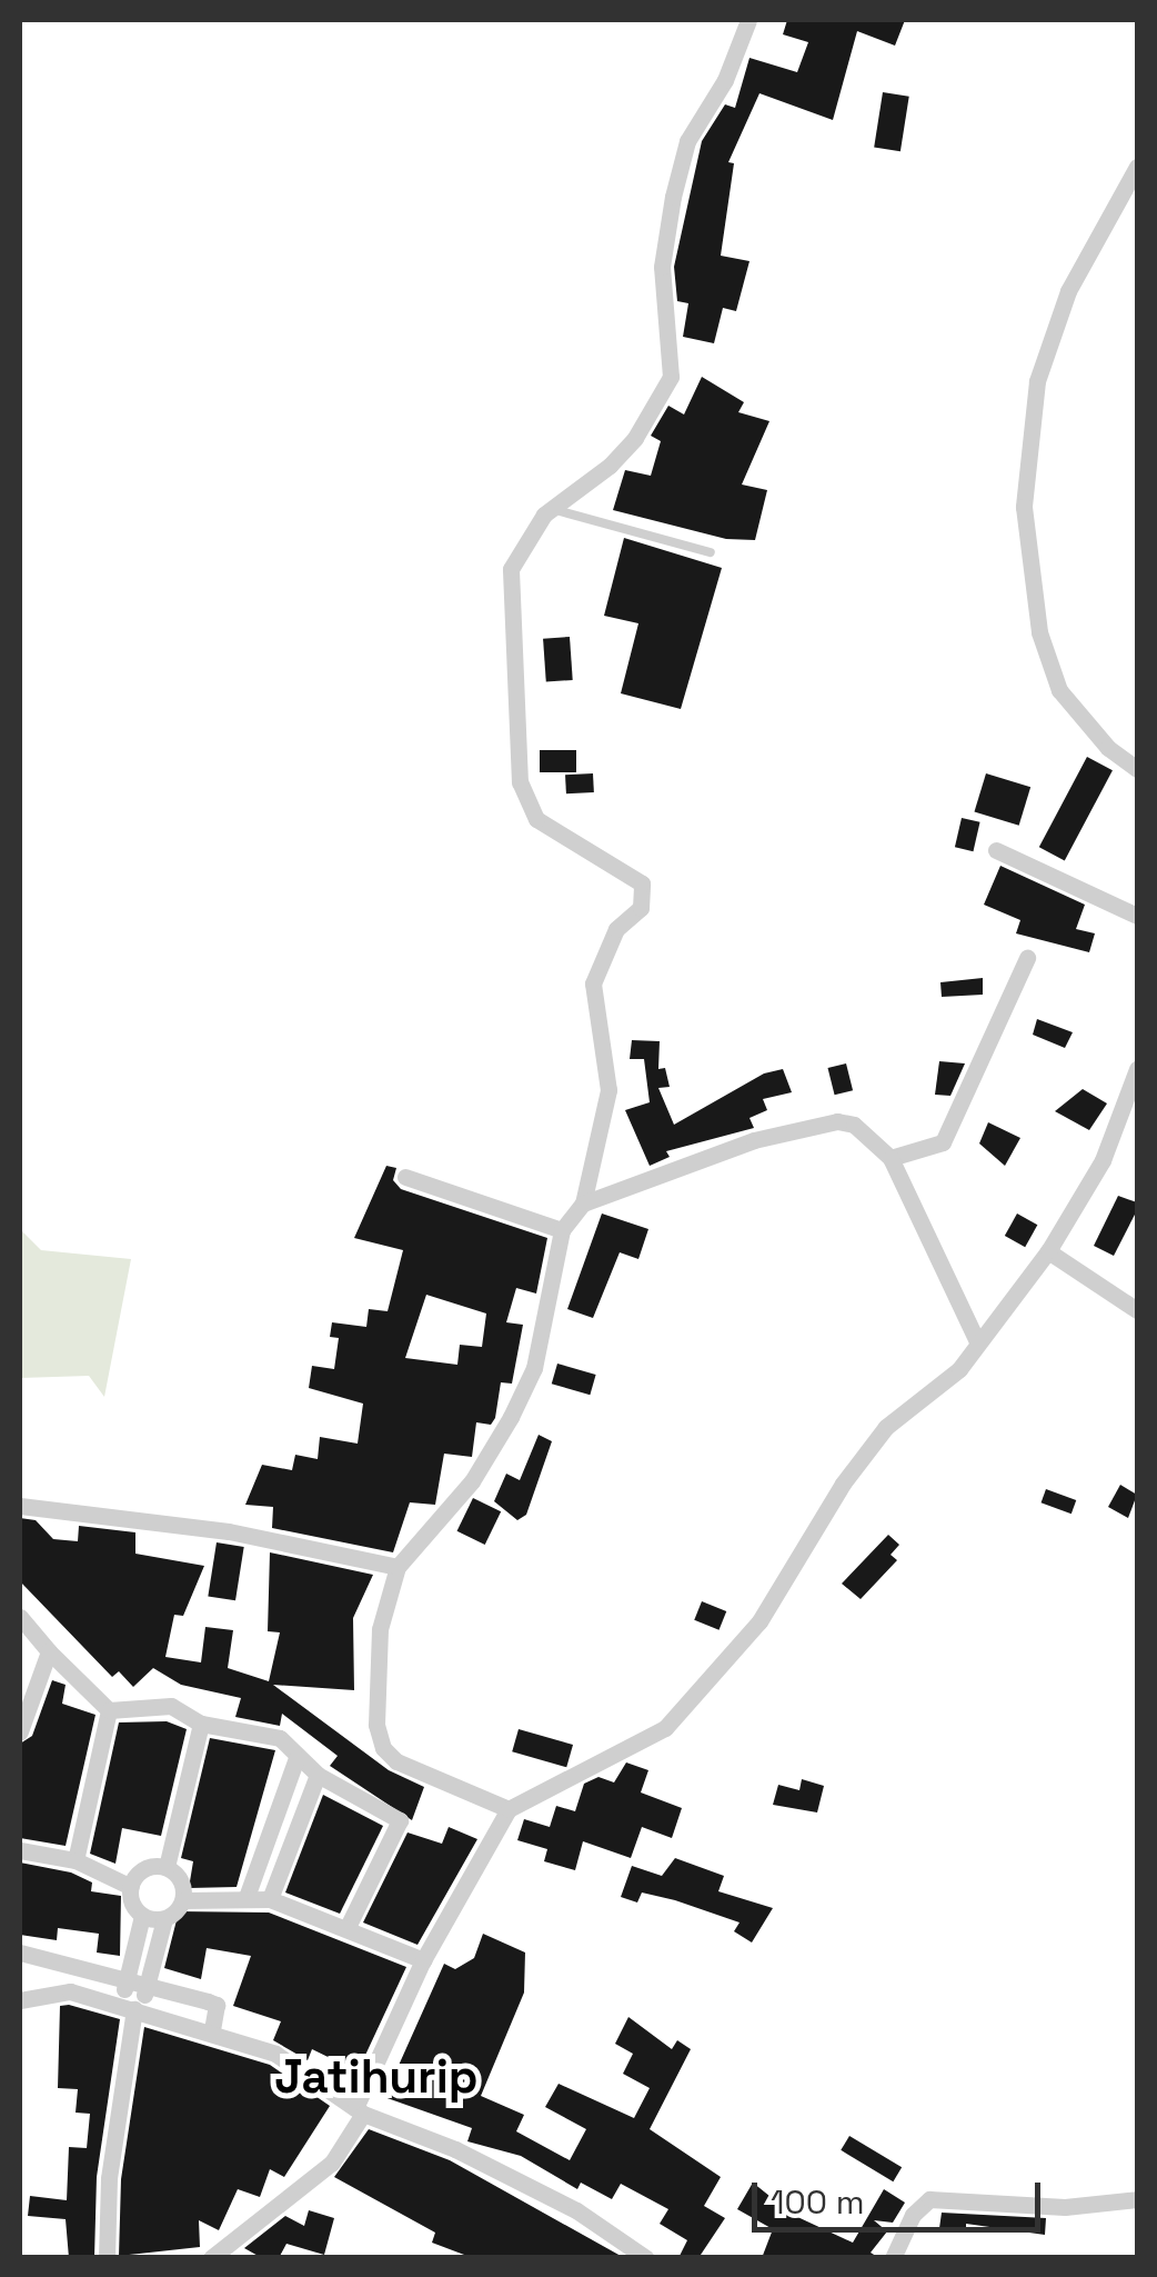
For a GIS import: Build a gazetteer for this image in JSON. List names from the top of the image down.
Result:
{
  "districts": ["Jatihurip"],
  "scale_bar": "100 m"
}
